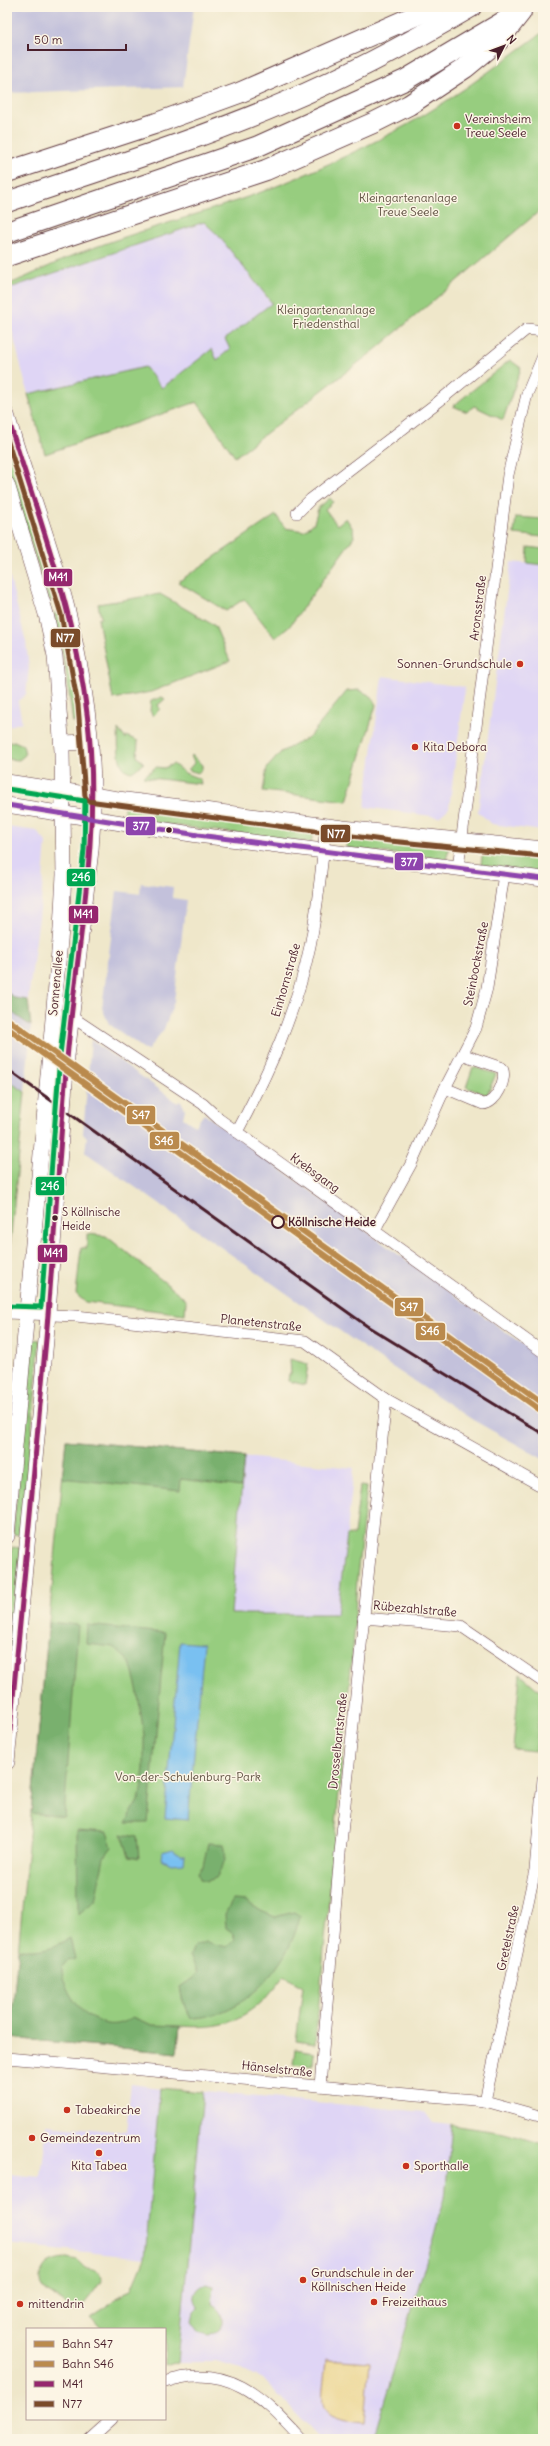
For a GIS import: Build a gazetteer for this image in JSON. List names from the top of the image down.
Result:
{
  "streets": {
    "main road": ["Sonnenallee"],
    "street": [
      "Aronsstraße",
      "Steinbockstraße",
      "Einhornstraße",
      "Krebsgang",
      "Planetenstraße",
      "Rübezahlstraße",
      "Drosselbartstraße",
      "Gretelstraße",
      "Hänselstraße"
    ]
  },
  "crossings": [
    ["Steinbockstraße", "Krebsgang"],
    ["Einhornstraße", "Krebsgang"],
    ["Sonnenallee", "Krebsgang"],
    ["Sonnenallee", "Planetenstraße"],
    ["Planetenstraße", "Drosselbartstraße"],
    ["Rübezahlstraße", "Drosselbartstraße"],
    ["Drosselbartstraße", "Hänselstraße"],
    ["Gretelstraße", "Hänselstraße"]
  ],
  "parks": ["Kleingartenanlage Treue Seele", "Kleingartenanlage Friedensthal", "Von-der-Schulenburg-Park"],
  "places": [
    "Vereinsheim Treue Seele",
    "Sonnen-Grundschule",
    "Kita Debora",
    "S Köllnische Heide",
    "Köllnische Heide",
    "Tabeakirche",
    "Gemeindezentrum",
    "Kita Tabea",
    "Sporthalle",
    "Grundschule in der Köllnischen Heide",
    "Freizeithaus",
    "mittendrin"
  ],
  "lines": [
    "transit line M41",
    "transit line N77",
    "transit line 246",
    "transit line 377",
    "rail line S47",
    "rail line S46"
  ],
  "legend": [
    "Bahn S47",
    "Bahn S46",
    "M41",
    "N77"
  ],
  "scale_bar": "50 m",
  "north": "top right"
}
